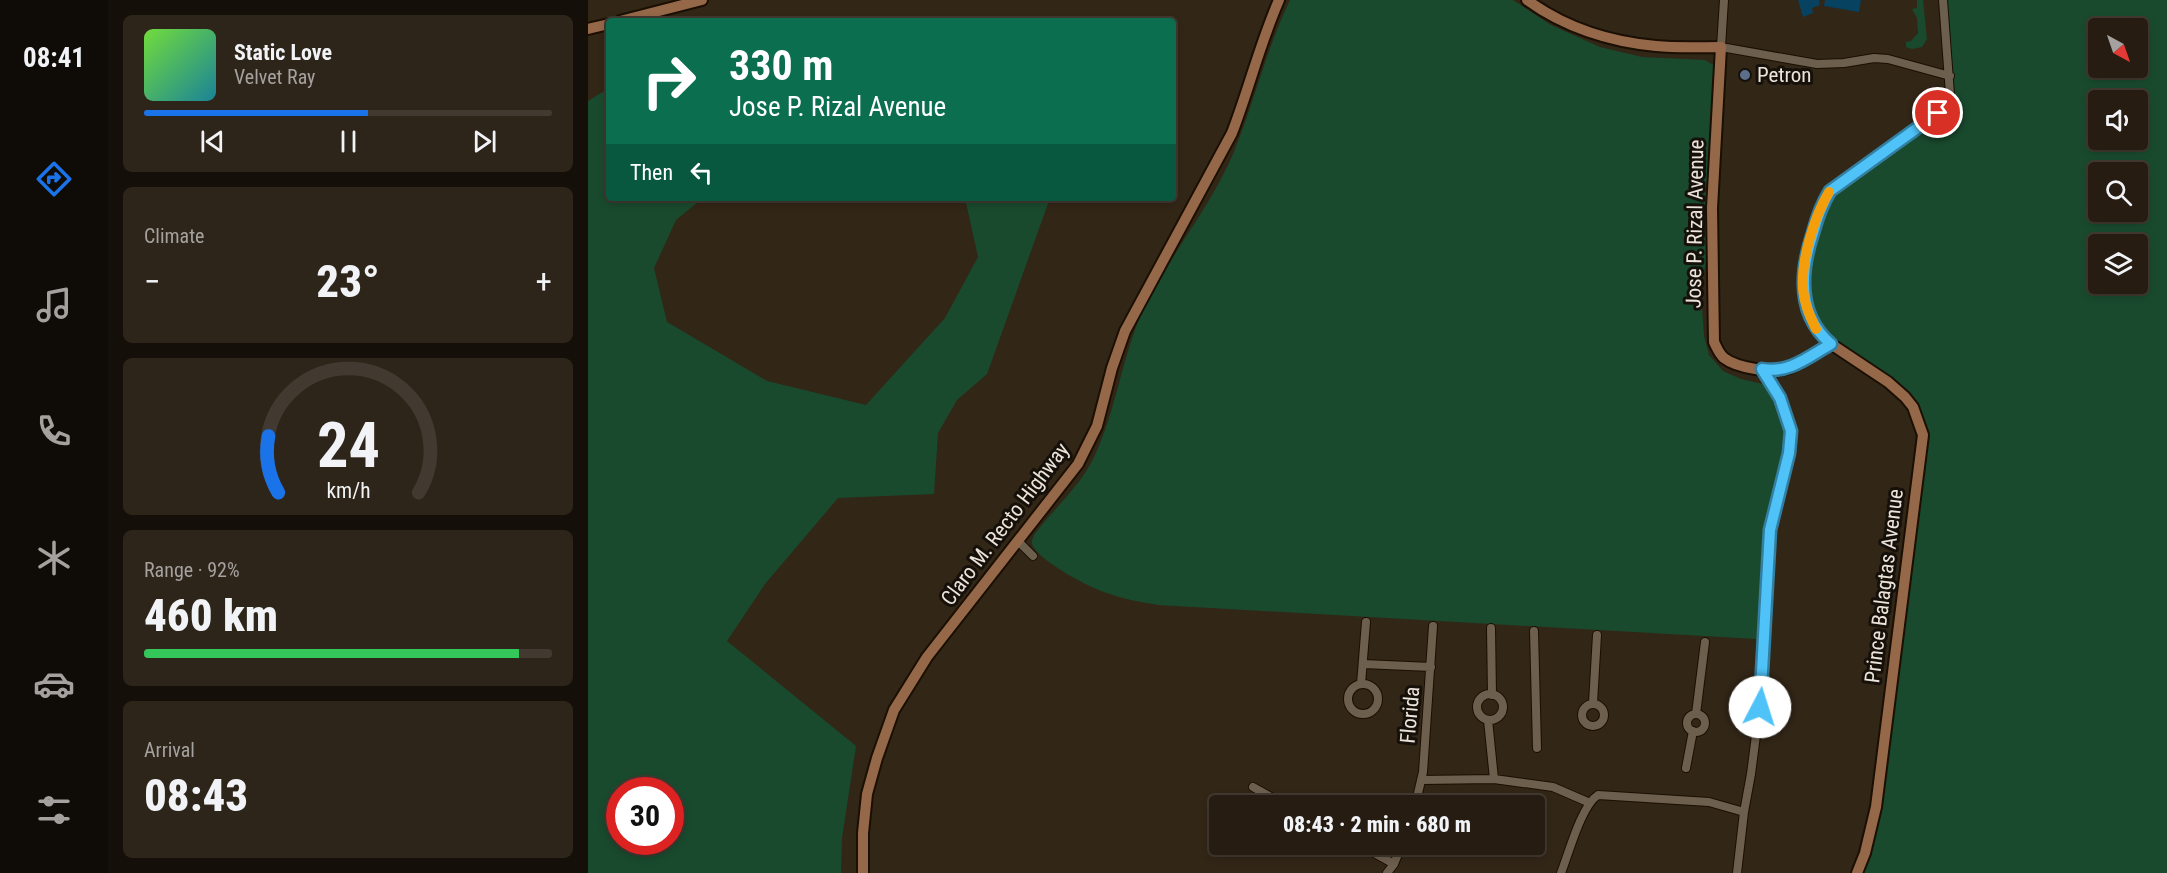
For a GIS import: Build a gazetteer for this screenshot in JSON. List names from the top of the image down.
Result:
{
  "streets": {
    "main road": ["Jose P. Rizal Avenue", "Claro M. Recto Highway", "Prince Balagtas Avenue"],
    "street": ["Florida"]
  },
  "crossings": [
    ["Jose P. Rizal Avenue", "Prince Balagtas Avenue"]
  ],
  "places": ["Petron"],
  "north": "bottom right",
  "page": {
    "tabs": "08:41",
    "turn": ["330 m", "Jose P. Rizal Avenue"],
    "song": ["Static Love", "Velvet Ray"],
    "then": "Then",
    "tile": [
      "Climate",
      ["Range · 92%", "460 km"],
      ["Arrival", "08:43"]
    ],
    "heat": ["−", "23°", "+"],
    "limit": "30",
    "trip": "08:43 · 2 min · 680 m",
    "gauge": ["24", "km/h"]
  }
}
